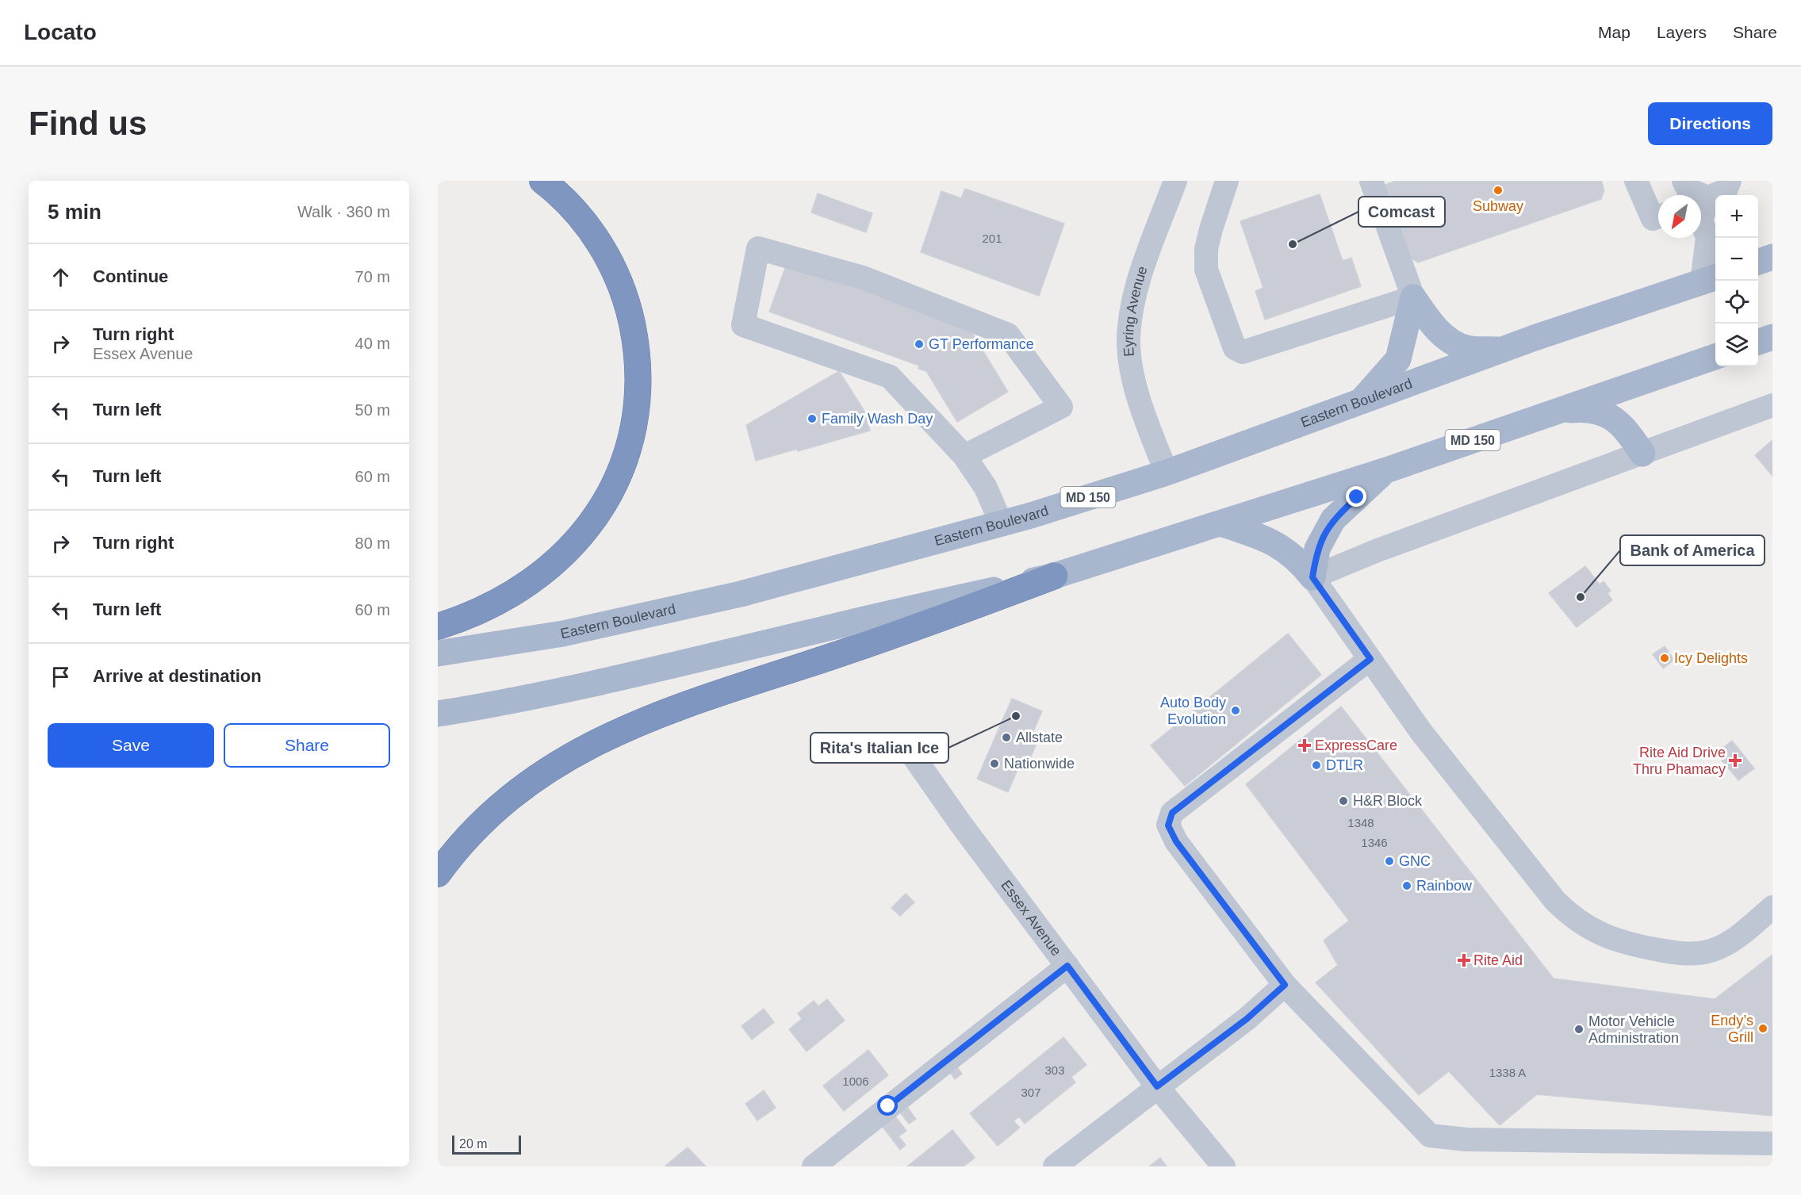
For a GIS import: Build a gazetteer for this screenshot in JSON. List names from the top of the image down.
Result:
{
  "streets": {
    "main road": ["Eastern Boulevard", "MD 150"],
    "street": ["Eyring Avenue", "Essex Avenue"]
  },
  "crossings": [
    ["Eyring Avenue", "Eastern Boulevard"]
  ],
  "places": {
    "other": [
      "Subway",
      "Comcast",
      "GT Performance",
      "Family Wash Day",
      "Bank of America",
      "Icy Delights",
      "Auto Body Evolution",
      "Rita's Italian Ice",
      "Allstate",
      "Nationwide",
      "DTLR",
      "H&R Block",
      "GNC",
      "Rainbow",
      "Endy’s Grill",
      "Motor Vehicle Administration"
    ],
    "health": ["ExpressCare", "Rite Aid Drive Thru Phamacy", "Rite Aid"]
  },
  "house_numbers": [
    "201",
    "1348",
    "1346",
    "303",
    "1338 A",
    "1006",
    "307"
  ],
  "scale_bar": "20 m",
  "north": "bottom left",
  "page": {
    "header": "Locato",
    "nav": ["Map", "Layers", "Share"],
    "buttons": [
      "Directions",
      ["Save", "Share"]
    ],
    "title": "Find us",
    "heading": ["5 min", "Walk · 360 m"],
    "map_buttons": ["+", "−"],
    "list": [
      ["Continue", "70 m"],
      ["Turn right", "Essex Avenue", "40 m"],
      ["Turn left", "50 m"],
      ["Turn left", "60 m"],
      ["Turn right", "80 m"],
      ["Turn left", "60 m"],
      "Arrive at destination"
    ],
    "scale": "20 m"
  }
}
